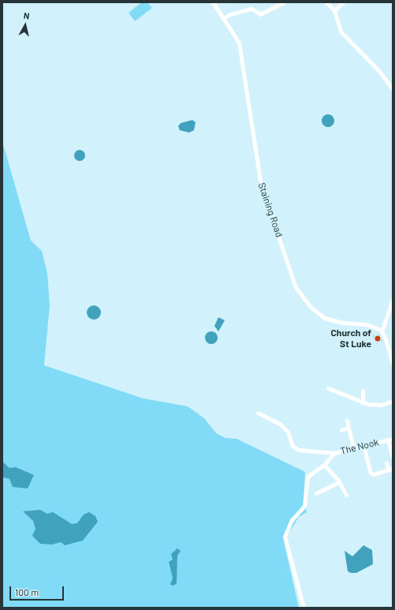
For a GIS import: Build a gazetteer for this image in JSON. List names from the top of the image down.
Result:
{
  "streets": {
    "street": ["Staining Road", "The Nook"]
  },
  "places": ["Church of St Luke"],
  "scale_bar": "100 m",
  "north": "top"
}
